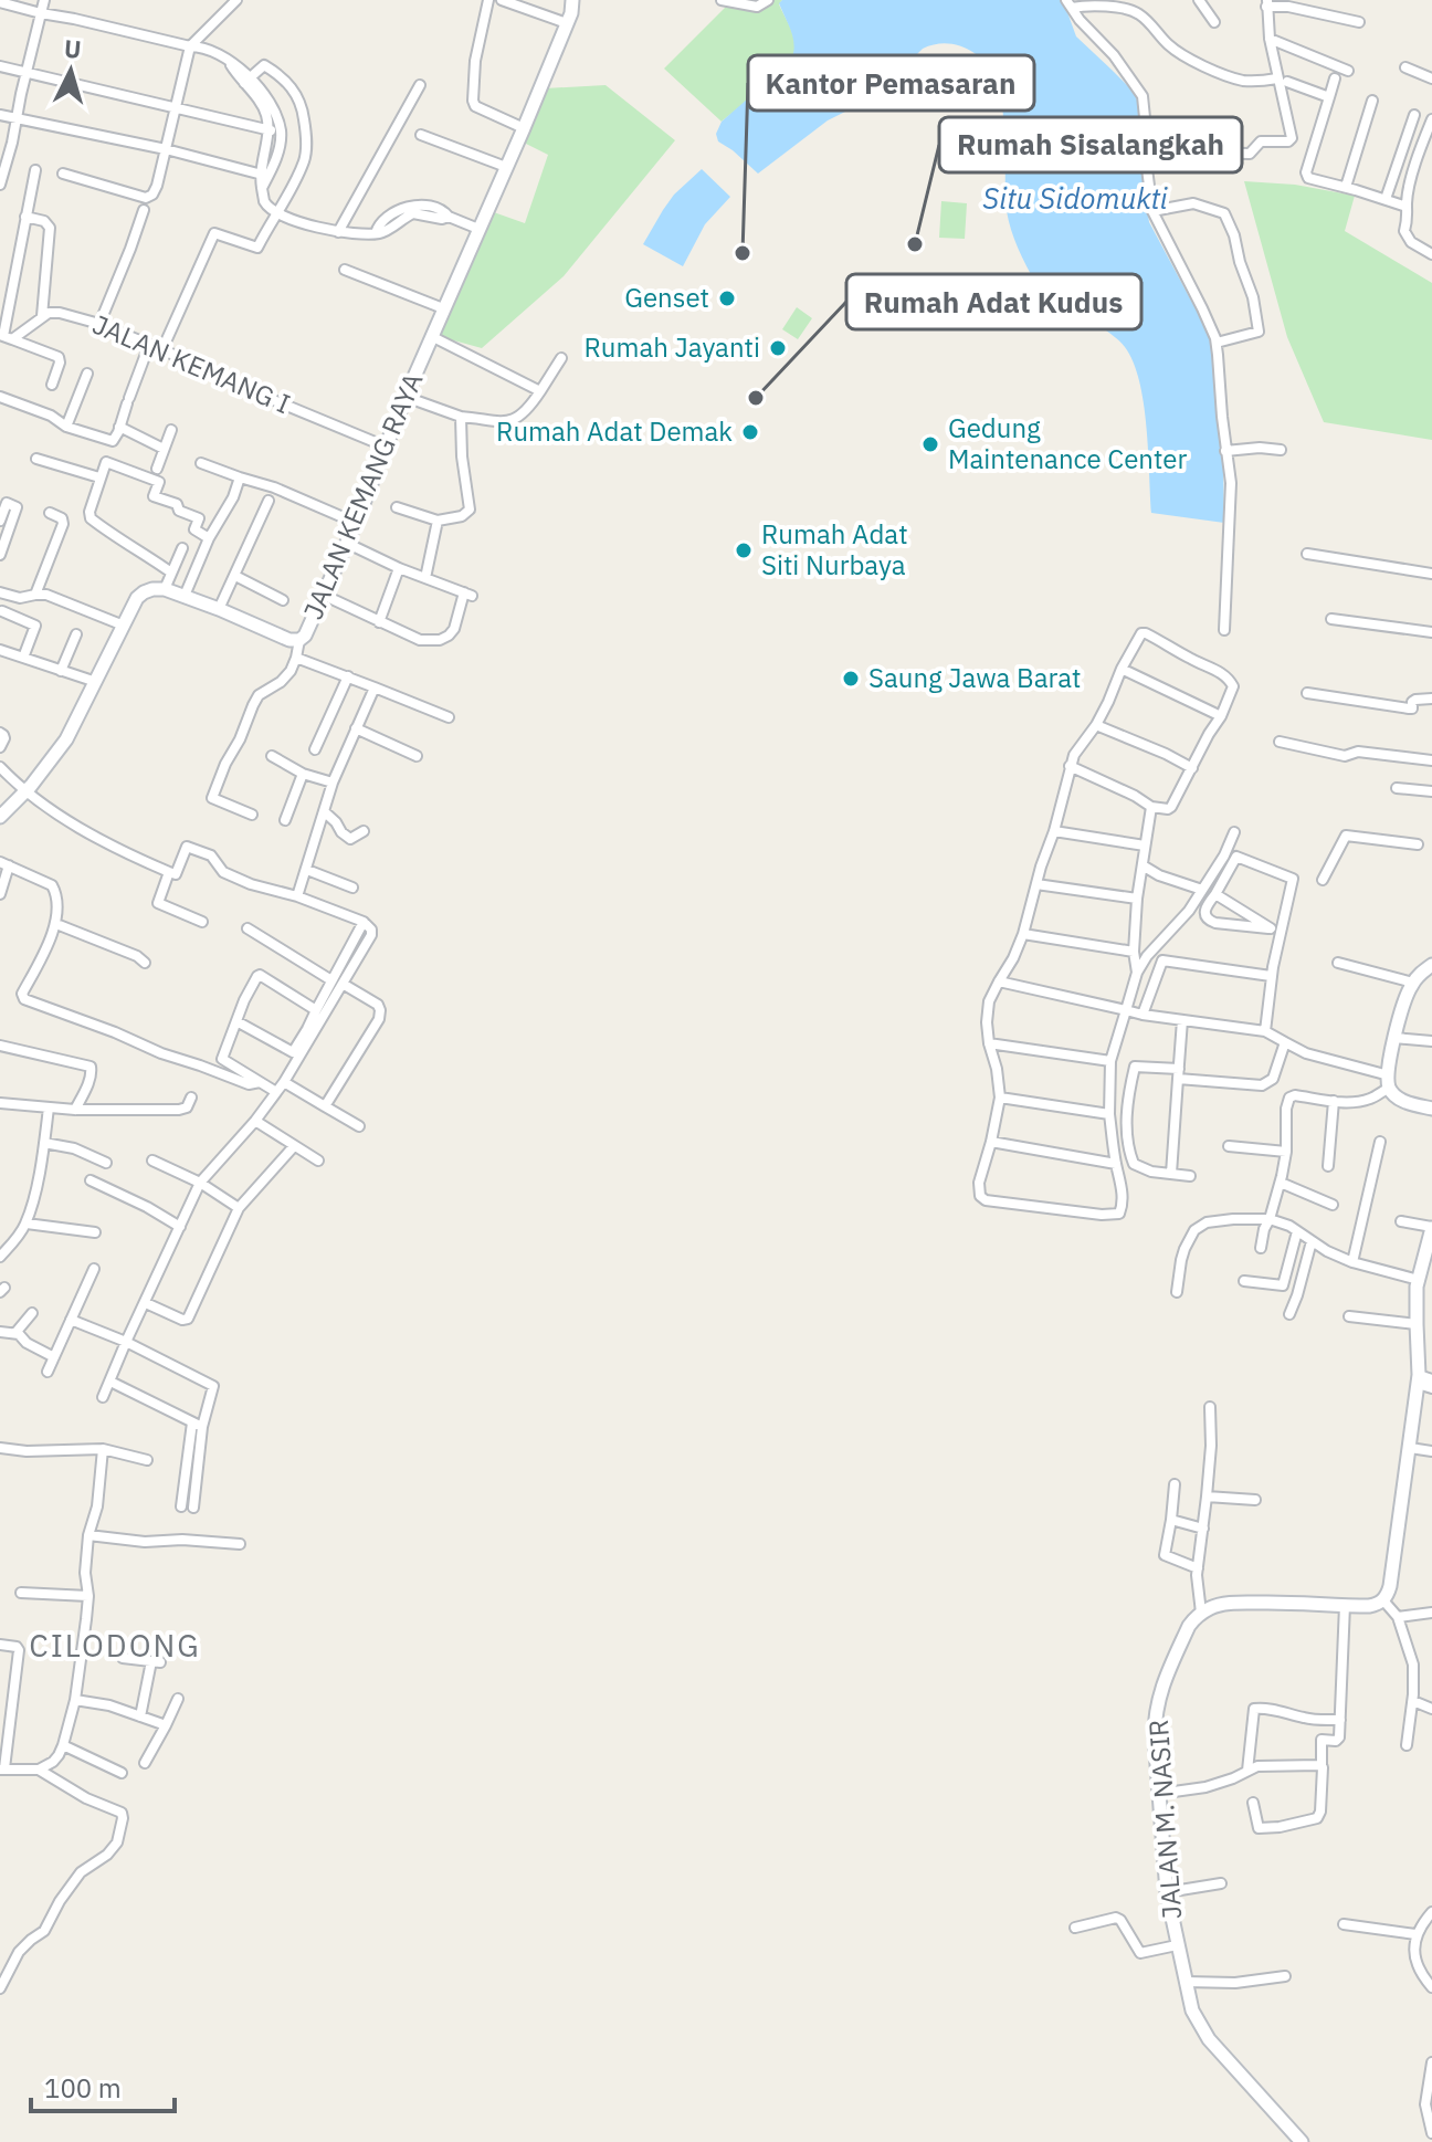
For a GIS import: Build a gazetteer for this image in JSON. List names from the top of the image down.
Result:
{
  "streets": {
    "street": ["JALAN KEMANG I", "JALAN KEMANG RAYA", "JALAN M. NASIR"]
  },
  "crossings": [
    ["JALAN KEMANG I", "JALAN KEMANG RAYA"]
  ],
  "districts": ["CILODONG"],
  "water": ["Situ Sidomukti"],
  "places": [
    "Rumah Sisalangkah",
    "Kantor Pemasaran",
    "Genset",
    "Rumah Jayanti",
    "Rumah Adat Kudus",
    "Rumah Adat Demak",
    "Gedung Maintenance Center",
    "Rumah Adat Siti Nurbaya",
    "Saung Jawa Barat"
  ],
  "scale_bar": "100 m",
  "north": "top"
}
